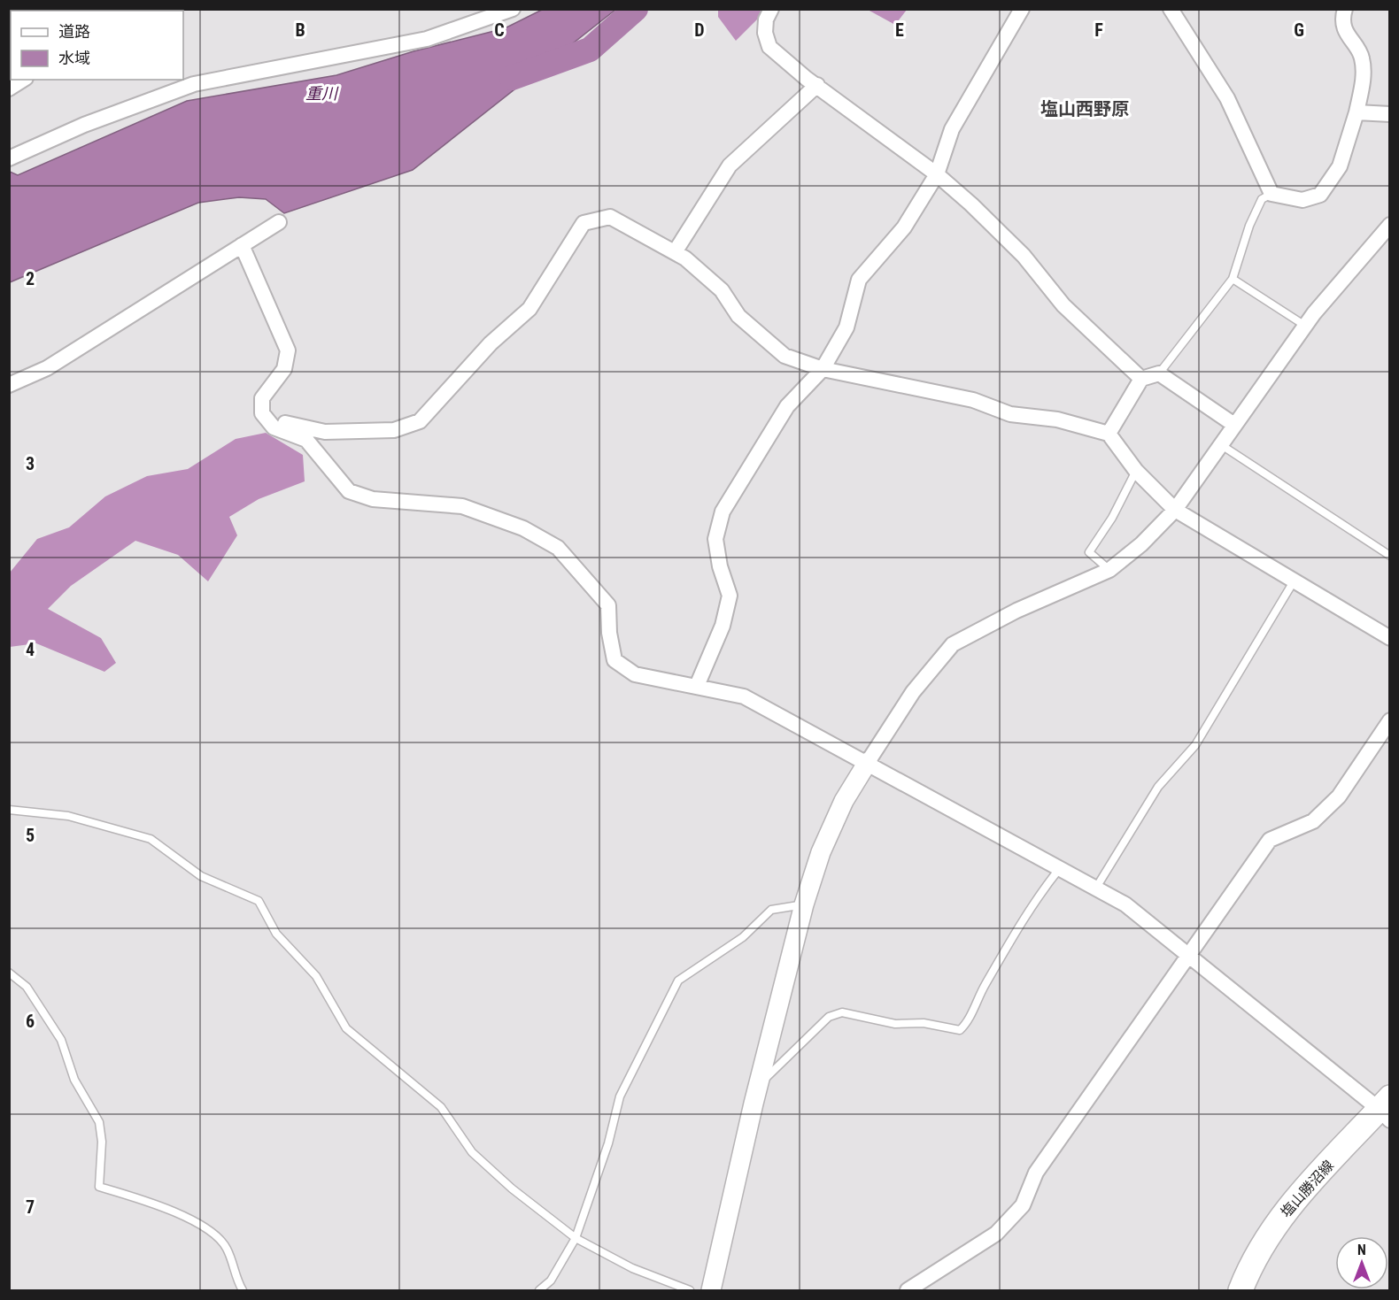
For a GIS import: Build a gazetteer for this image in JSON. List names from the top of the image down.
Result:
{
  "streets": {
    "main road": ["塩山勝沼線"]
  },
  "districts": ["塩山西野原"],
  "water": ["重川"],
  "legend": ["道路", "水域"],
  "north": "top",
  "grid": {
    "columns": [
      "B",
      "C",
      "D",
      "E",
      "F",
      "G"
    ],
    "rows": [
      "2",
      "3",
      "4",
      "5",
      "6",
      "7"
    ]
  }
}
